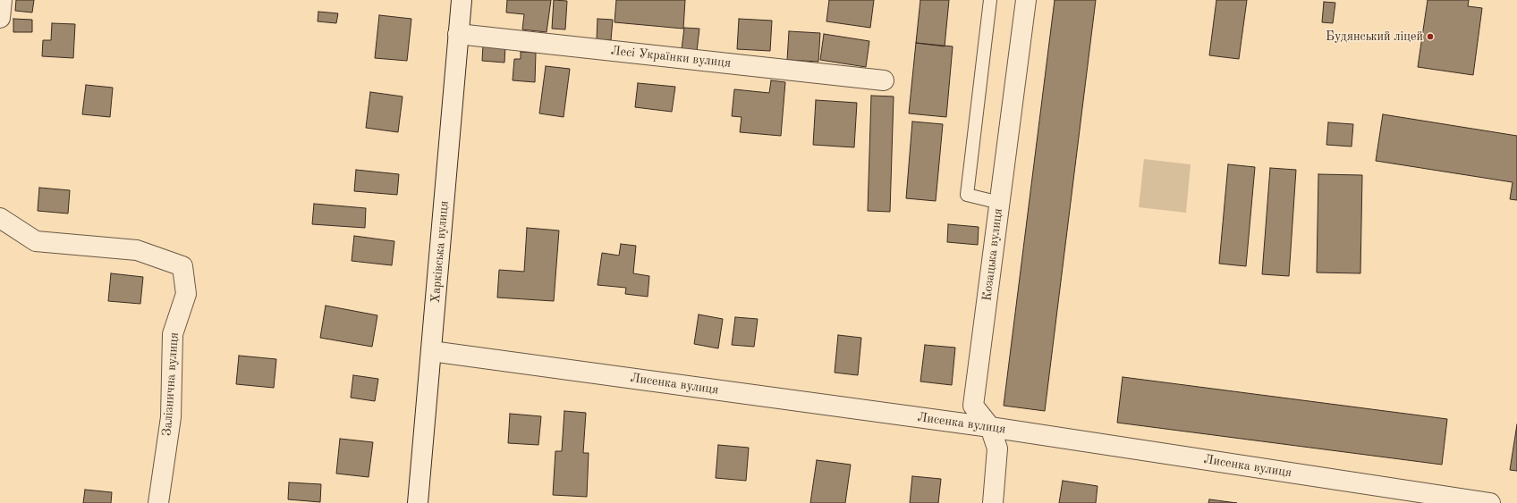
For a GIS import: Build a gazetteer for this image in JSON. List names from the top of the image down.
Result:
{
  "streets": {
    "street": [
      "Лесі Українки вулиця",
      "Харківська вулиця",
      "Козацька вулиця",
      "Залізнична вулиця",
      "Лисенка вулиця"
    ]
  },
  "crossings": [
    ["Лесі Українки вулиця", "Харківська вулиця"],
    ["Харківська вулиця", "Лисенка вулиця"],
    ["Козацька вулиця", "Лисенка вулиця"]
  ],
  "places": ["Будянський ліцей"]
}
